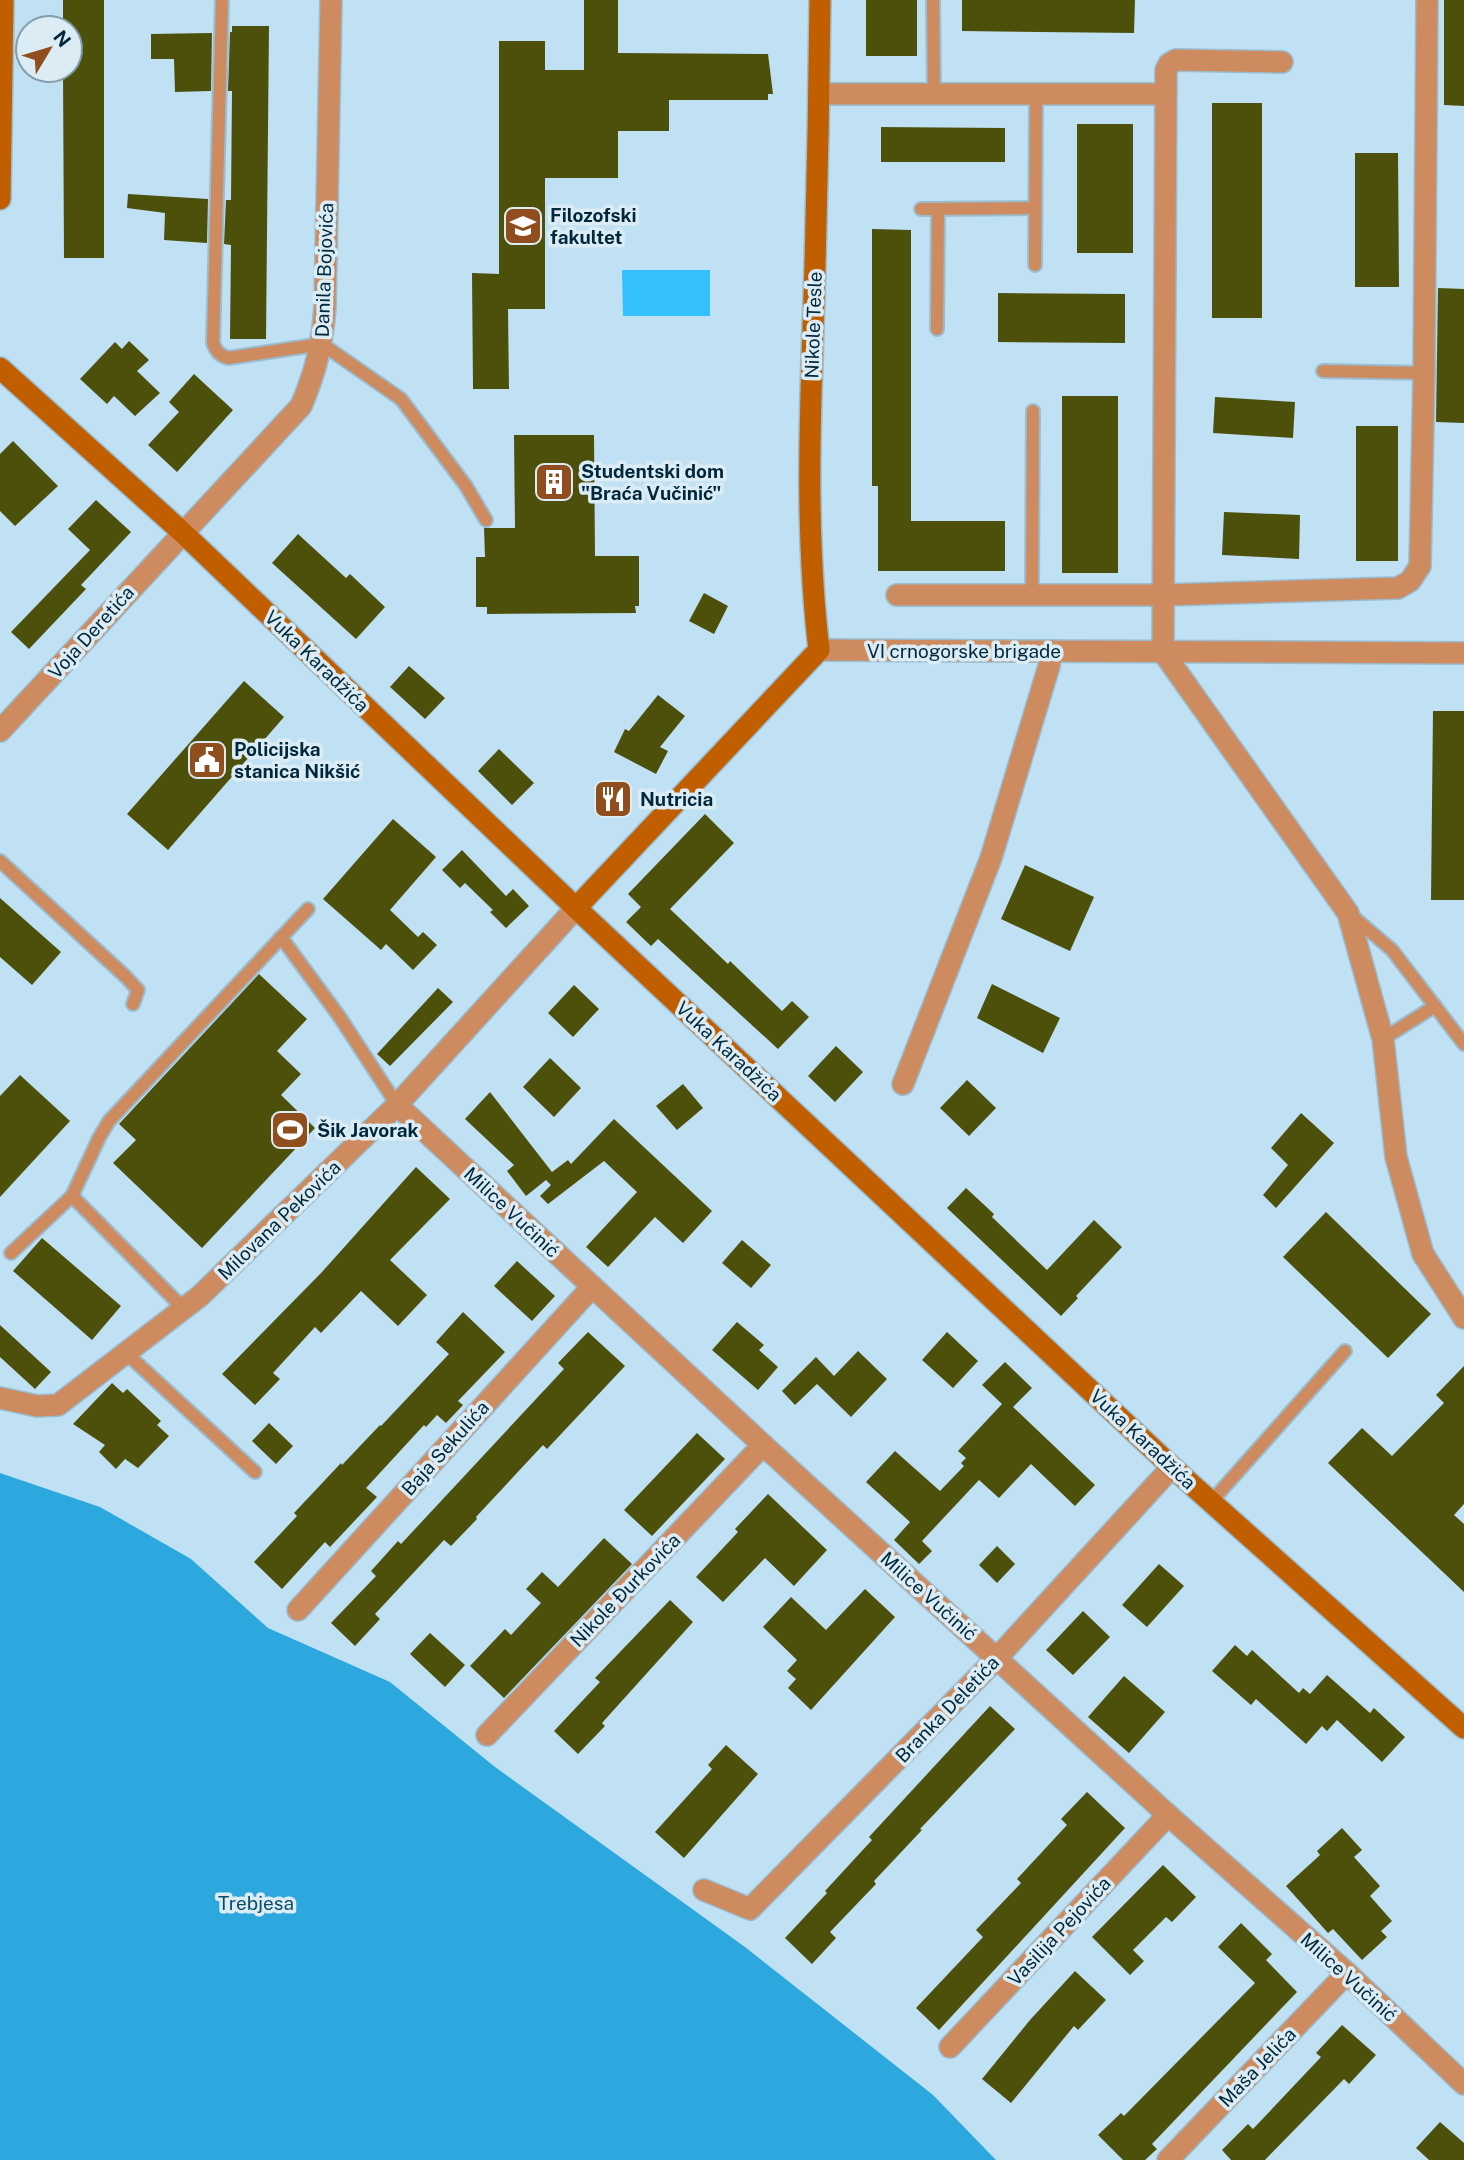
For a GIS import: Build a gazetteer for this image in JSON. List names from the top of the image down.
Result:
{
  "streets": {
    "street": [
      "Danila Bojovića",
      "Nikole Tesle",
      "Voja Deretića",
      "VI crnogorske brigade",
      "Vuka Karadžića",
      "Milice Vučinić",
      "Milovana Pekovića",
      "Baja Sekulića",
      "Nikole Đurkovića",
      "Branka Deletića",
      "Vasilija Pejovića",
      "Maša Jelića"
    ]
  },
  "crossings": [
    ["Danila Bojovića", "Voja Deretića"],
    ["Danila Bojovića", "Vuka Karadžića"],
    ["Nikole Tesle", "VI crnogorske brigade"],
    ["Voja Deretića", "Vuka Karadžića"],
    ["Vuka Karadžića", "Milovana Pekovića"],
    ["Vuka Karadžića", "Branka Deletića"],
    ["Milice Vučinić", "Milovana Pekovića"],
    ["Milice Vučinić", "Baja Sekulića"],
    ["Milice Vučinić", "Nikole Đurkovića"],
    ["Milice Vučinić", "Branka Deletića"],
    ["Milice Vučinić", "Vasilija Pejovića"],
    ["Milice Vučinić", "Maša Jelića"]
  ],
  "parks": ["Trebjesa"],
  "places": {
    "school or university": ["Filozofski fakultet"],
    "building": ["Studentski dom \"Braća Vučinić\""],
    "public building": ["Policijska stanica Nikšić"],
    "restaurant": ["Nutricia"],
    "sports": ["Šik Javorak"]
  },
  "north": "top right"
}
